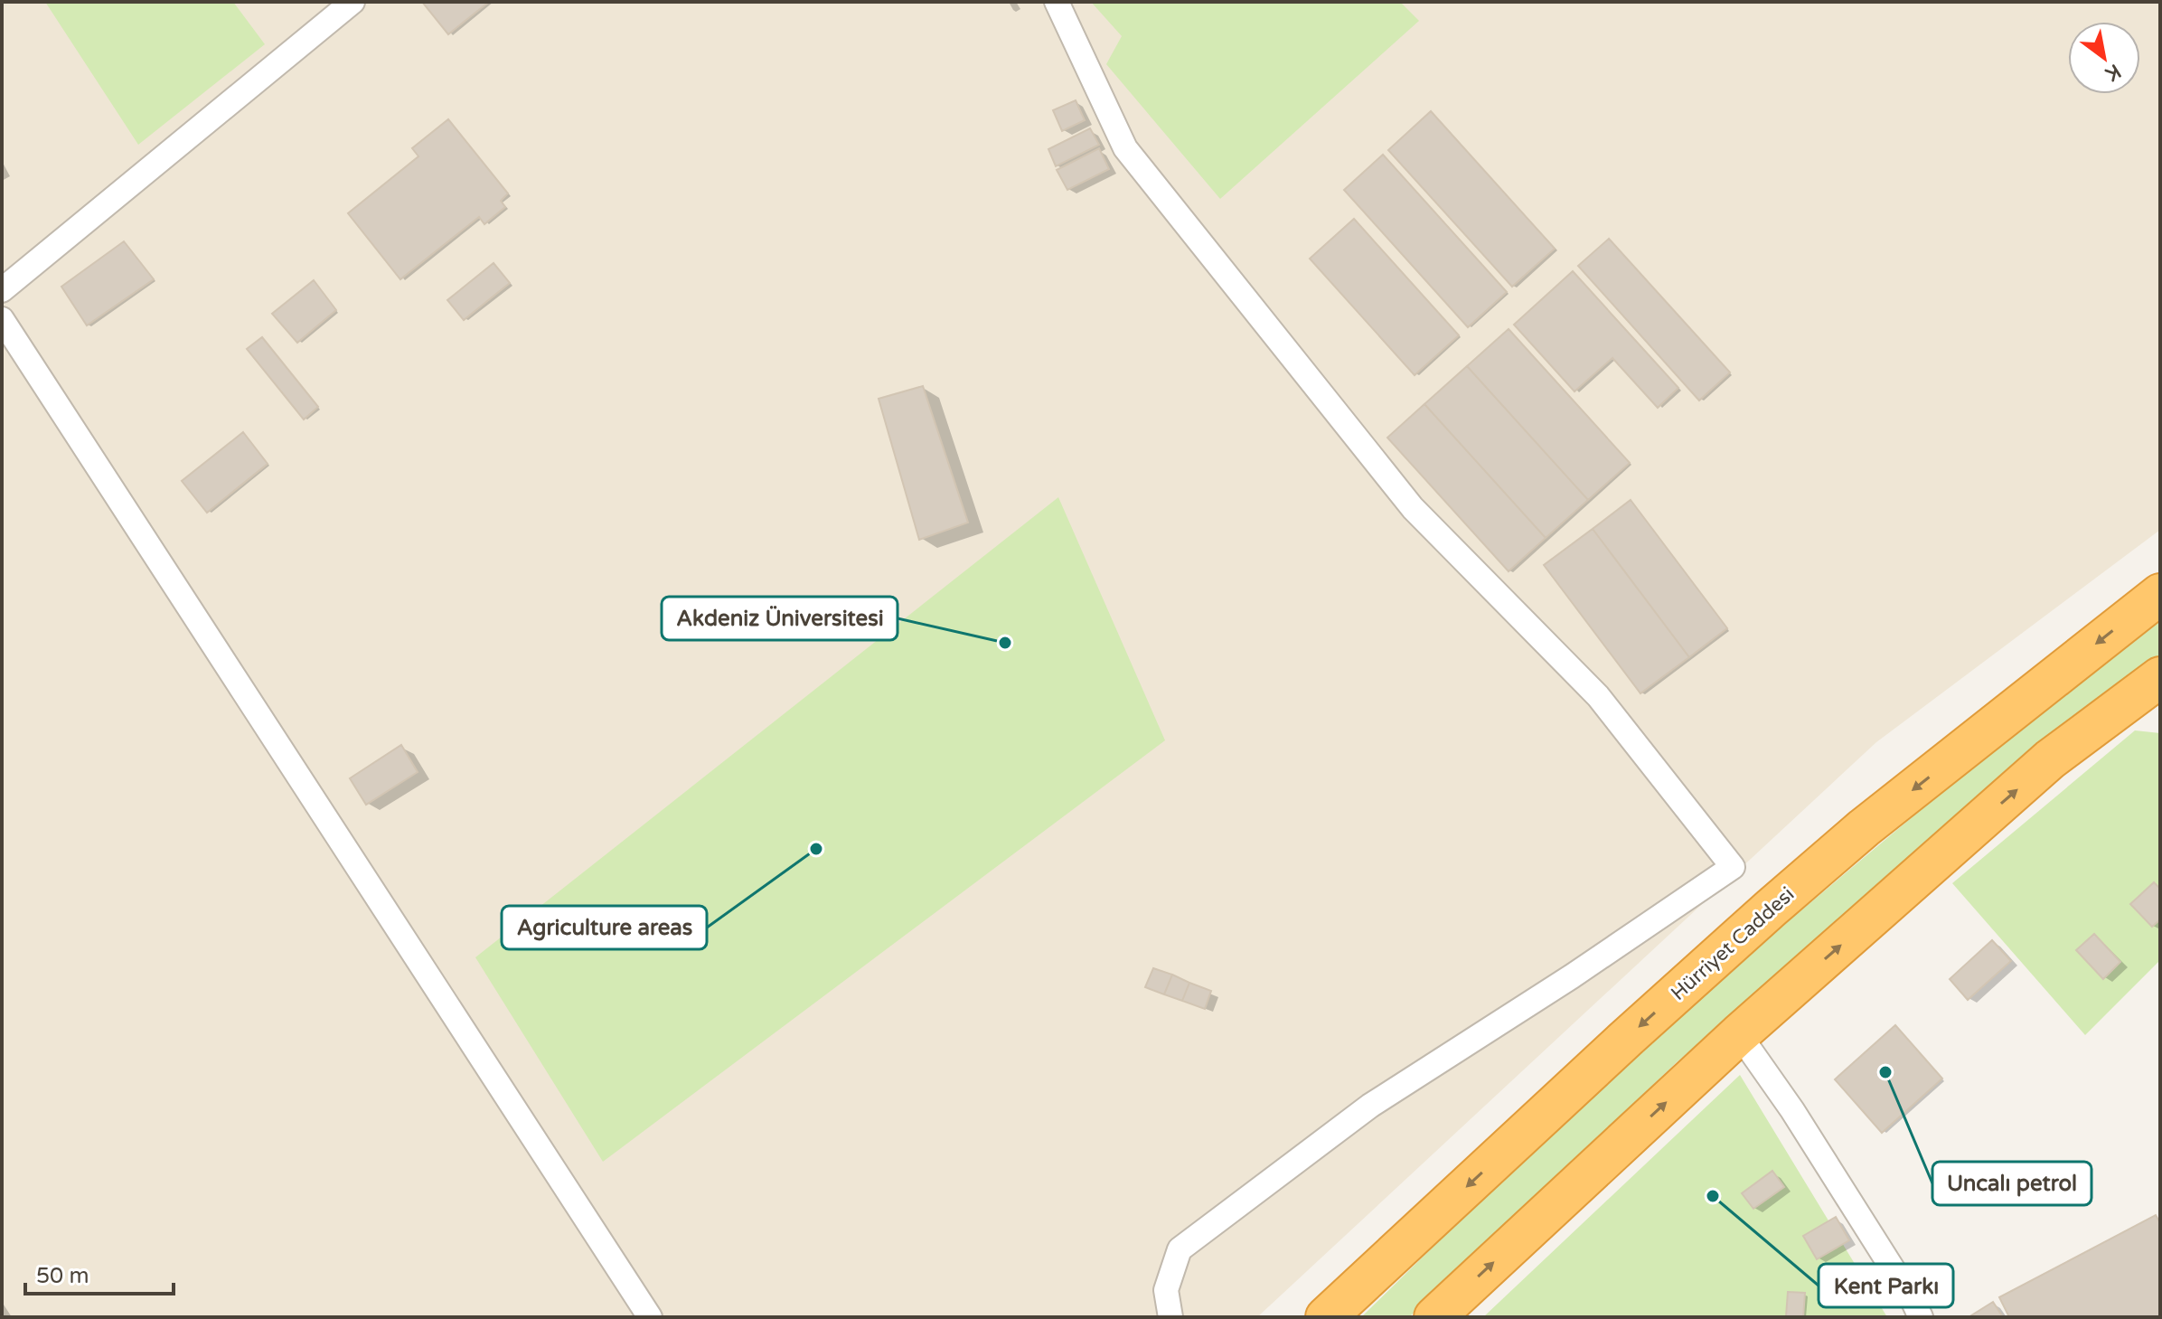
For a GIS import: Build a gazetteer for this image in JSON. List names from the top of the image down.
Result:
{
  "streets": {
    "highway": ["Hürriyet Caddesi"]
  },
  "places": [
    "Akdeniz Üniversitesi",
    "Agriculture areas",
    "Uncalı petrol",
    "Kent Parkı"
  ],
  "scale_bar": "50 m",
  "north": "bottom right"
}
